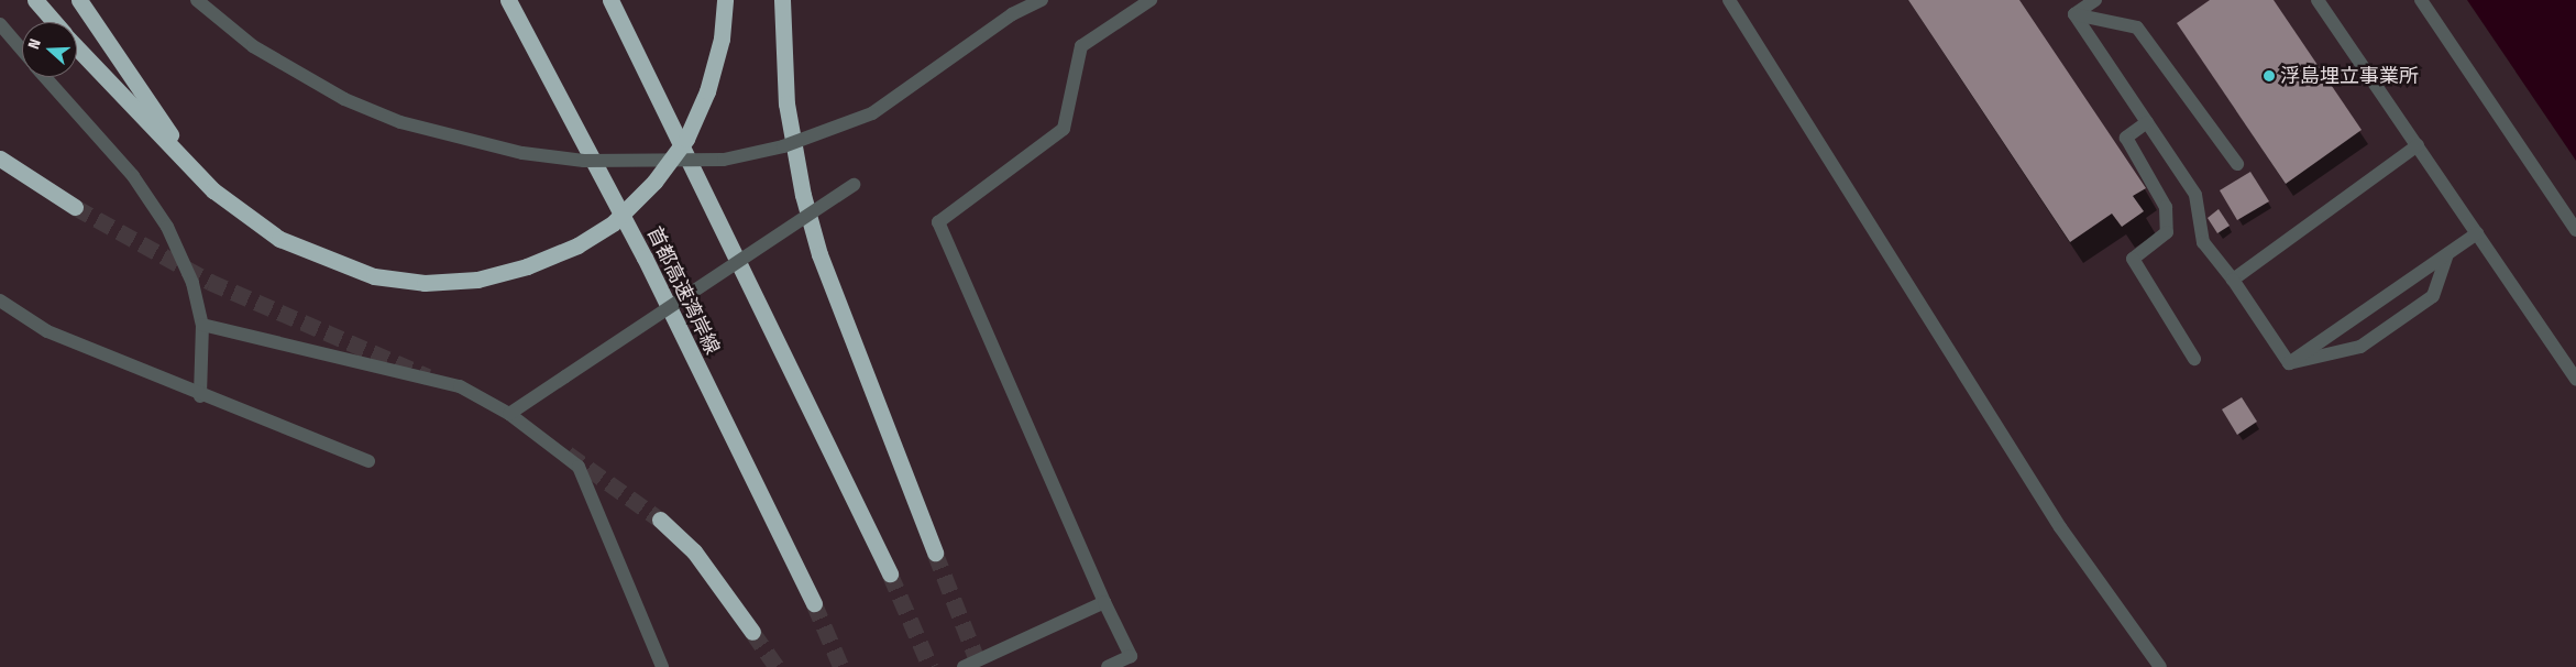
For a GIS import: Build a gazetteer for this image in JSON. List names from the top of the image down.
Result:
{
  "streets": {
    "highway": ["首都高速湾岸線"]
  },
  "places": ["浮島埋立事業所"],
  "north": "left"
}
